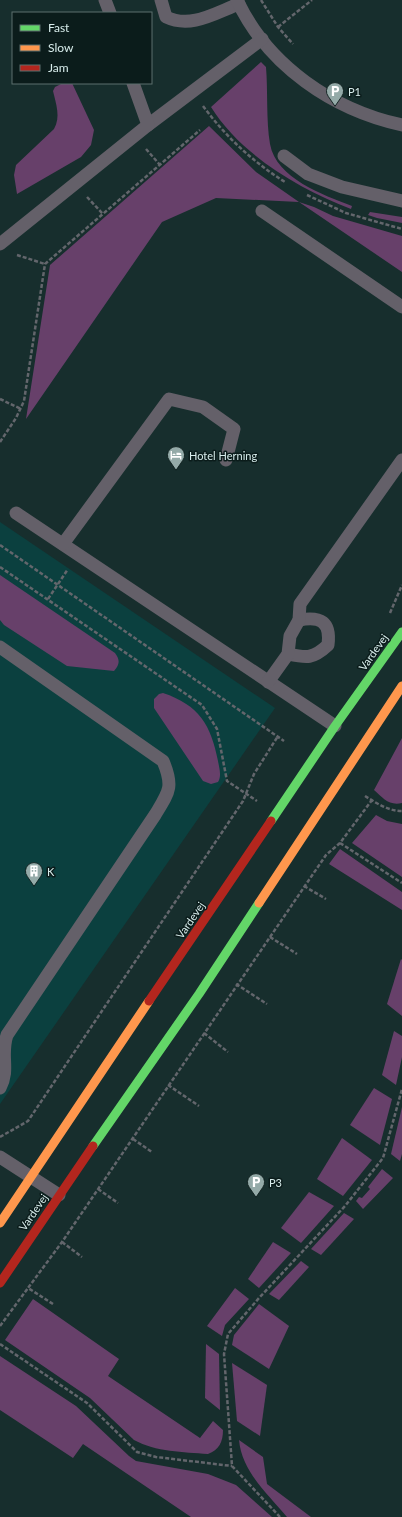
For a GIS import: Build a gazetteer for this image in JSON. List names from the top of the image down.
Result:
{
  "streets": {
    "street": ["Vardevej"]
  },
  "places": {
    "parking": ["P1", "P3"],
    "hotel": ["Hotel Herning"],
    "building": ["K"]
  },
  "legend": ["Fast", "Slow", "Jam"]
}
